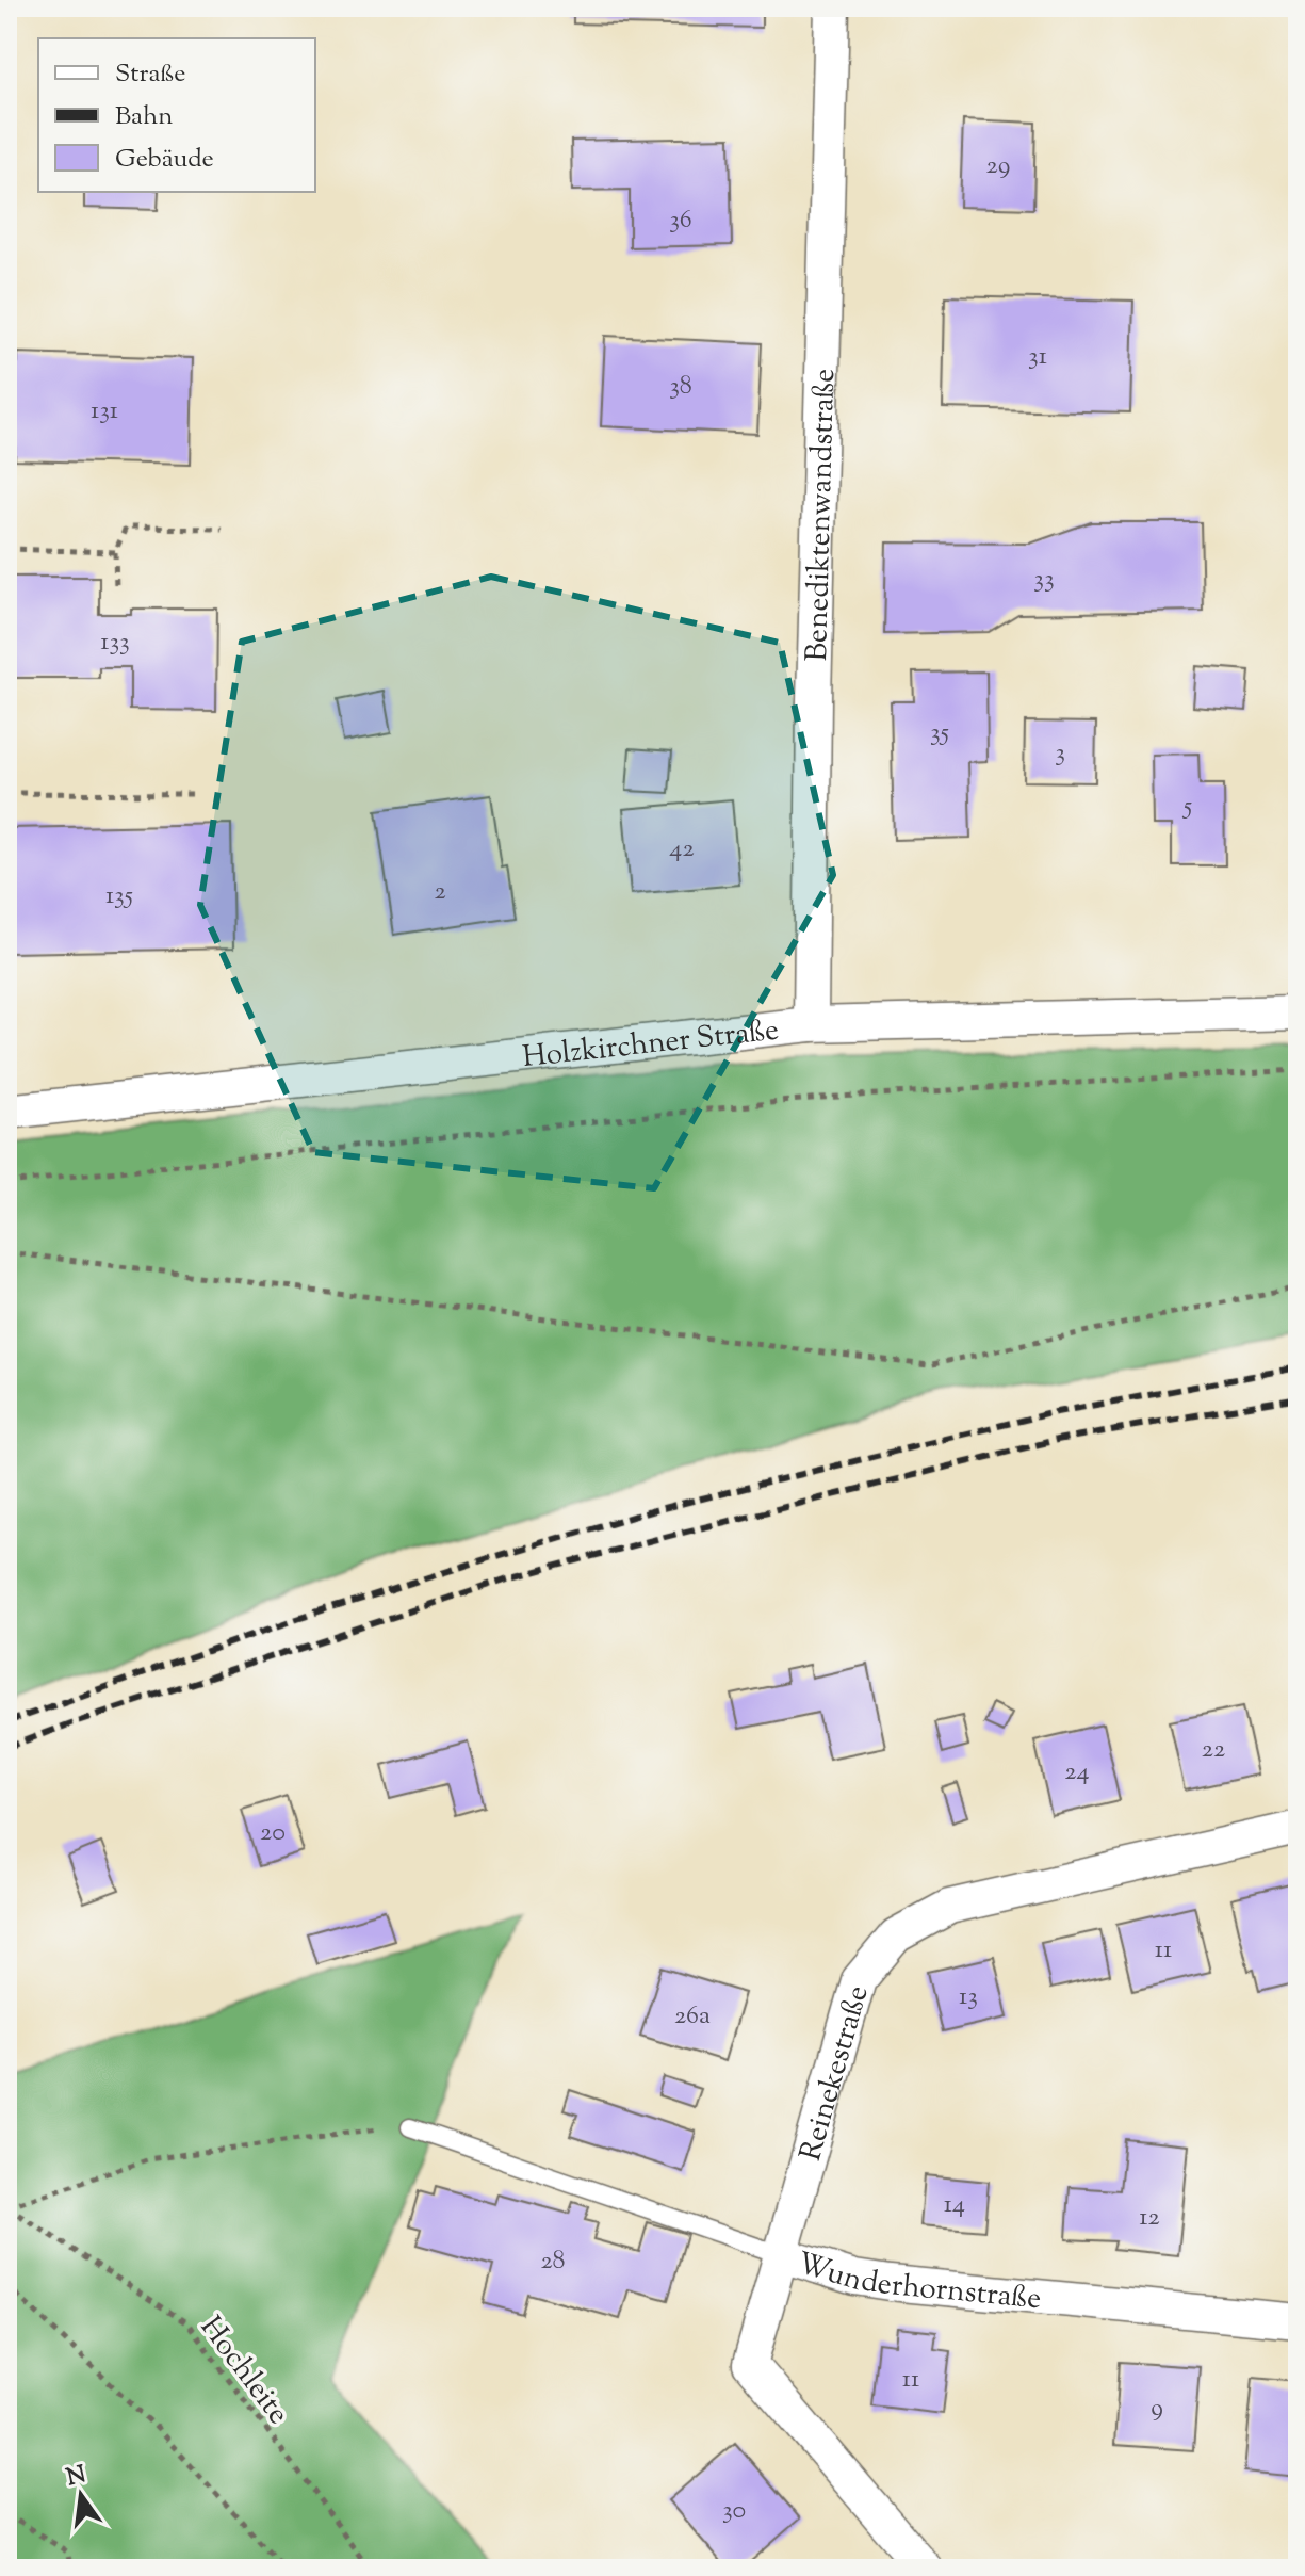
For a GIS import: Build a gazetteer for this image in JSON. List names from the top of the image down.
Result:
{
  "streets": {
    "street": [
      "Benediktenwandstraße",
      "Holzkirchner Straße",
      "Reinekestraße",
      "Wunderhornstraße"
    ],
    "path": ["Hochleite"]
  },
  "crossings": [
    ["Benediktenwandstraße", "Holzkirchner Straße"],
    ["Reinekestraße", "Wunderhornstraße"]
  ],
  "house_numbers": [
    "29",
    "36",
    "31",
    "38",
    "131",
    "33",
    "133",
    "35",
    "3",
    "5",
    "42",
    "2",
    "135",
    "22",
    "24",
    "20",
    "11",
    "13",
    "26a",
    "14",
    "12",
    "28",
    "11",
    "9",
    "30"
  ],
  "legend": ["Straße", "Bahn", "Gebäude"],
  "north": "top"
}
